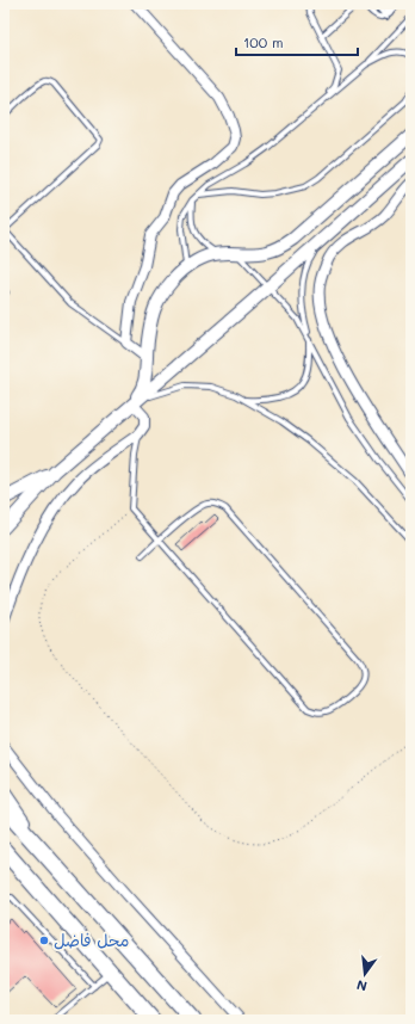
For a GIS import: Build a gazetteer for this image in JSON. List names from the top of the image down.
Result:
{
  "places": ["محل فاضل"],
  "scale_bar": "100 m",
  "north": "bottom"
}
